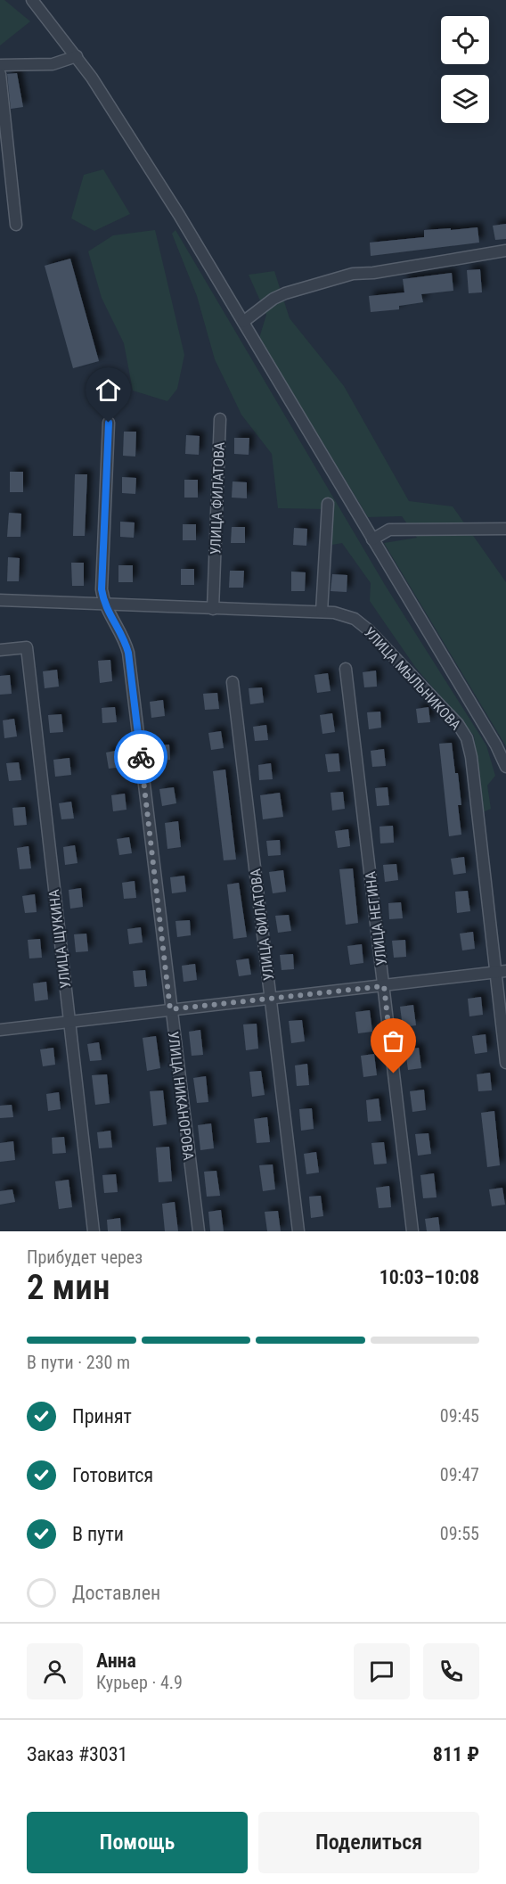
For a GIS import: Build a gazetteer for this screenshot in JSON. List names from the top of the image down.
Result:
{
  "streets": {
    "street": [
      "УЛИЦА ФИЛАТОВА",
      "УЛИЦА МЫЛЬНИКОВА",
      "УЛИЦА НЕГИНА",
      "УЛИЦА ЩУКИНА",
      "УЛИЦА НИКАНОРОВА"
    ]
  },
  "crossings": [
    ["УЛИЦА ФИЛАТОВА", "УЛИЦА МЫЛЬНИКОВА"],
    ["УЛИЦА МЫЛЬНИКОВА", "УЛИЦА НИКАНОРОВА"]
  ],
  "page": {
    "heading": ["2 мин", "Прибудет через", "10:03–10:08"],
    "panel": [
      "Анна",
      "Курьер · 4.9",
      "Заказ #3031",
      "811 ₽"
    ],
    "bar": "В пути · 230 m",
    "list": [
      ["Принят", "09:45"],
      ["Готовится", "09:47"],
      ["В пути", "09:55"],
      "Доставлен"
    ],
    "buttons": ["Помощь", "Поделиться"]
  }
}
